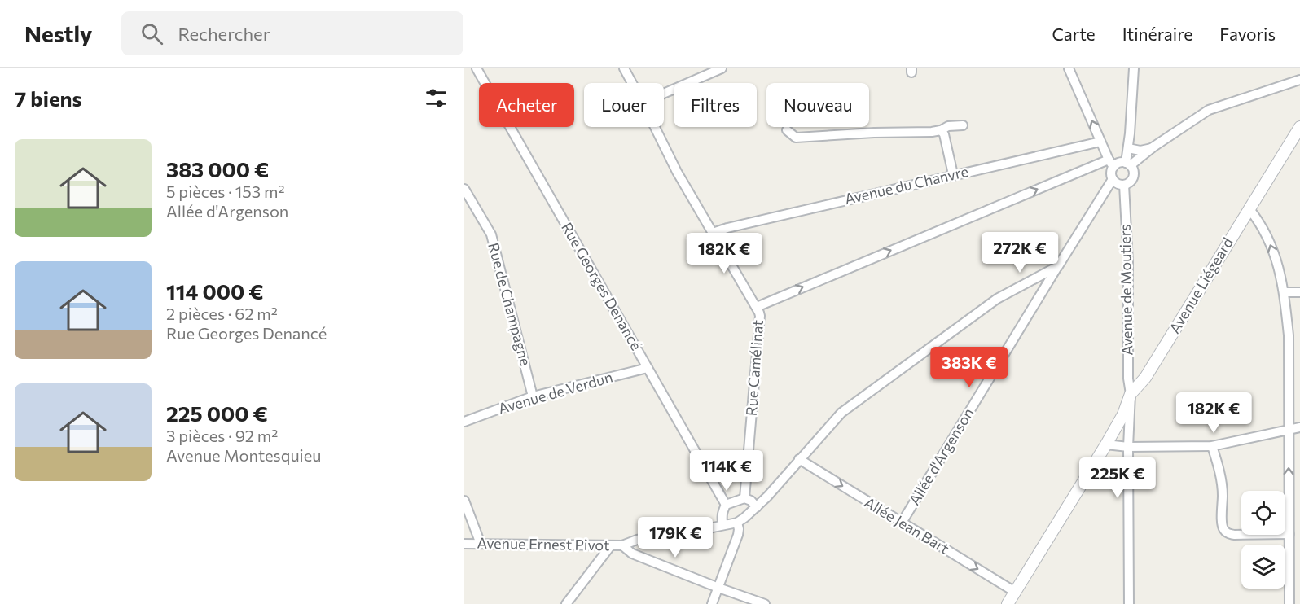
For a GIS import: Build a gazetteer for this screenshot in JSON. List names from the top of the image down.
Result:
{
  "streets": {
    "street": [
      "Avenue du Chanvre",
      "Avenue Liégeard",
      "Rue Georges Denancé",
      "Avenue de Moutiers",
      "Rue de Champagne",
      "Rue Camélinat",
      "Avenue de Verdun",
      "Allée d'Argenson",
      "Allée Jean Bart",
      "Avenue Ernest Pivot"
    ]
  },
  "crossings": [
    ["Avenue du Chanvre", "Rue Camélinat"],
    ["Avenue Liégeard", "Avenue de Moutiers"],
    ["Avenue Liégeard", "Allée Jean Bart"],
    ["Rue Georges Denancé", "Avenue de Verdun"],
    ["Avenue de Moutiers", "Allée d'Argenson"],
    ["Rue de Champagne", "Avenue de Verdun"],
    ["Allée d'Argenson", "Allée Jean Bart"]
  ],
  "one_way": ["Allée Jean Bart"],
  "page": {
    "header": "Nestly",
    "search": "Rechercher",
    "nav": ["Carte", "Itinéraire", "Favoris"],
    "heading": "7 biens",
    "chip": [
      "Acheter",
      "Louer",
      "Filtres",
      "Nouveau"
    ],
    "list": [
      {
        "name": "383 000 €",
        "note": "5 pièces · 153 m² · Allée d'Argenson"
      },
      {
        "name": "114 000 €",
        "note": "2 pièces · 62 m² · Rue Georges Denancé"
      },
      {
        "name": "225 000 €",
        "note": "3 pièces · 92 m² · Avenue Montesquieu"
      }
    ],
    "price": [
      "272K €",
      "182K €",
      "383K €",
      "182K €",
      "114K €",
      "225K €",
      "179K €"
    ]
  }
}
